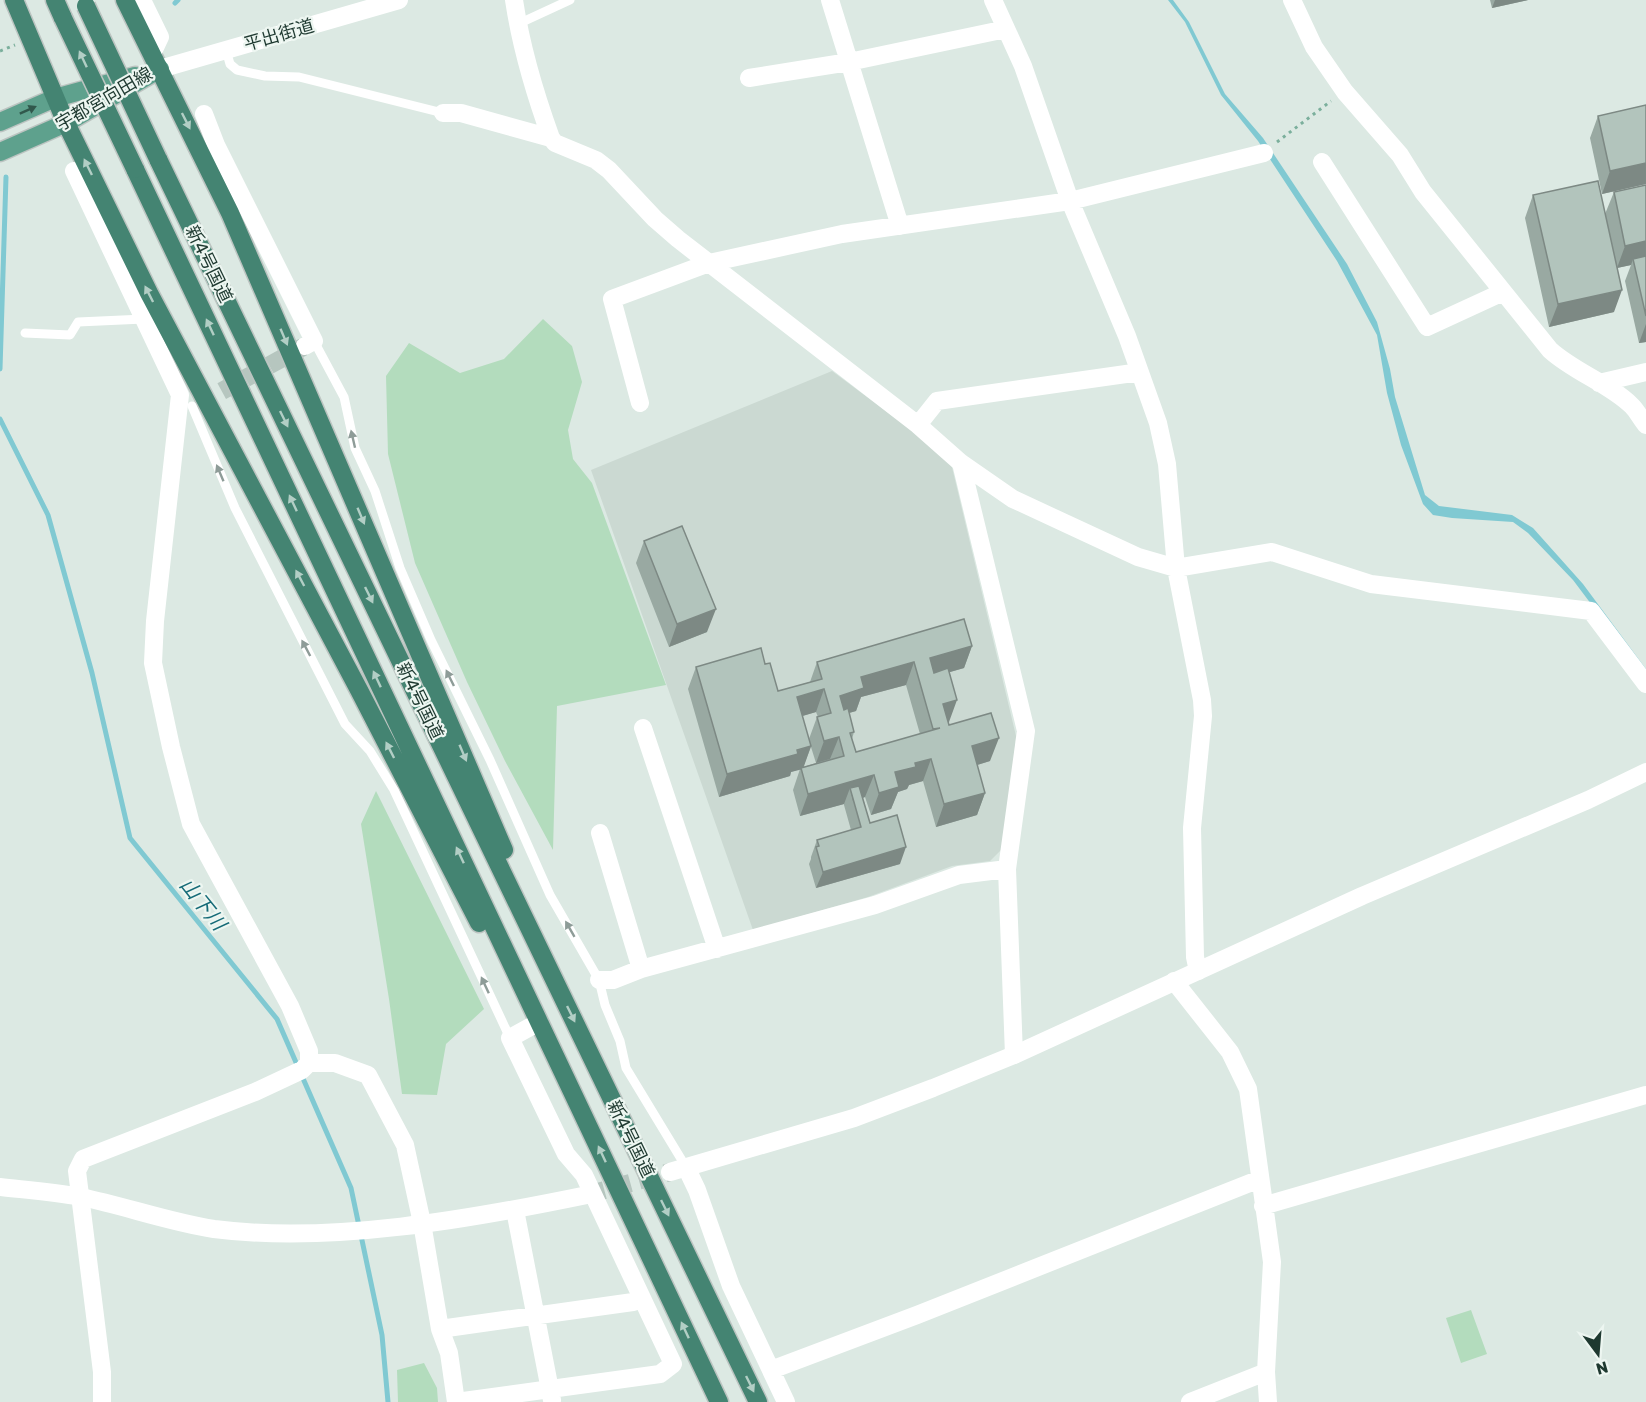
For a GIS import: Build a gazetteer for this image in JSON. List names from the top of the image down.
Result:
{
  "streets": {
    "highway": ["新4号国道"],
    "main road": ["宇都宮向田線"],
    "street": ["平出街道"]
  },
  "crossings": [
    ["平出街道", "宇都宮向田線"]
  ],
  "water": ["山下川"],
  "north": "bottom"
}
